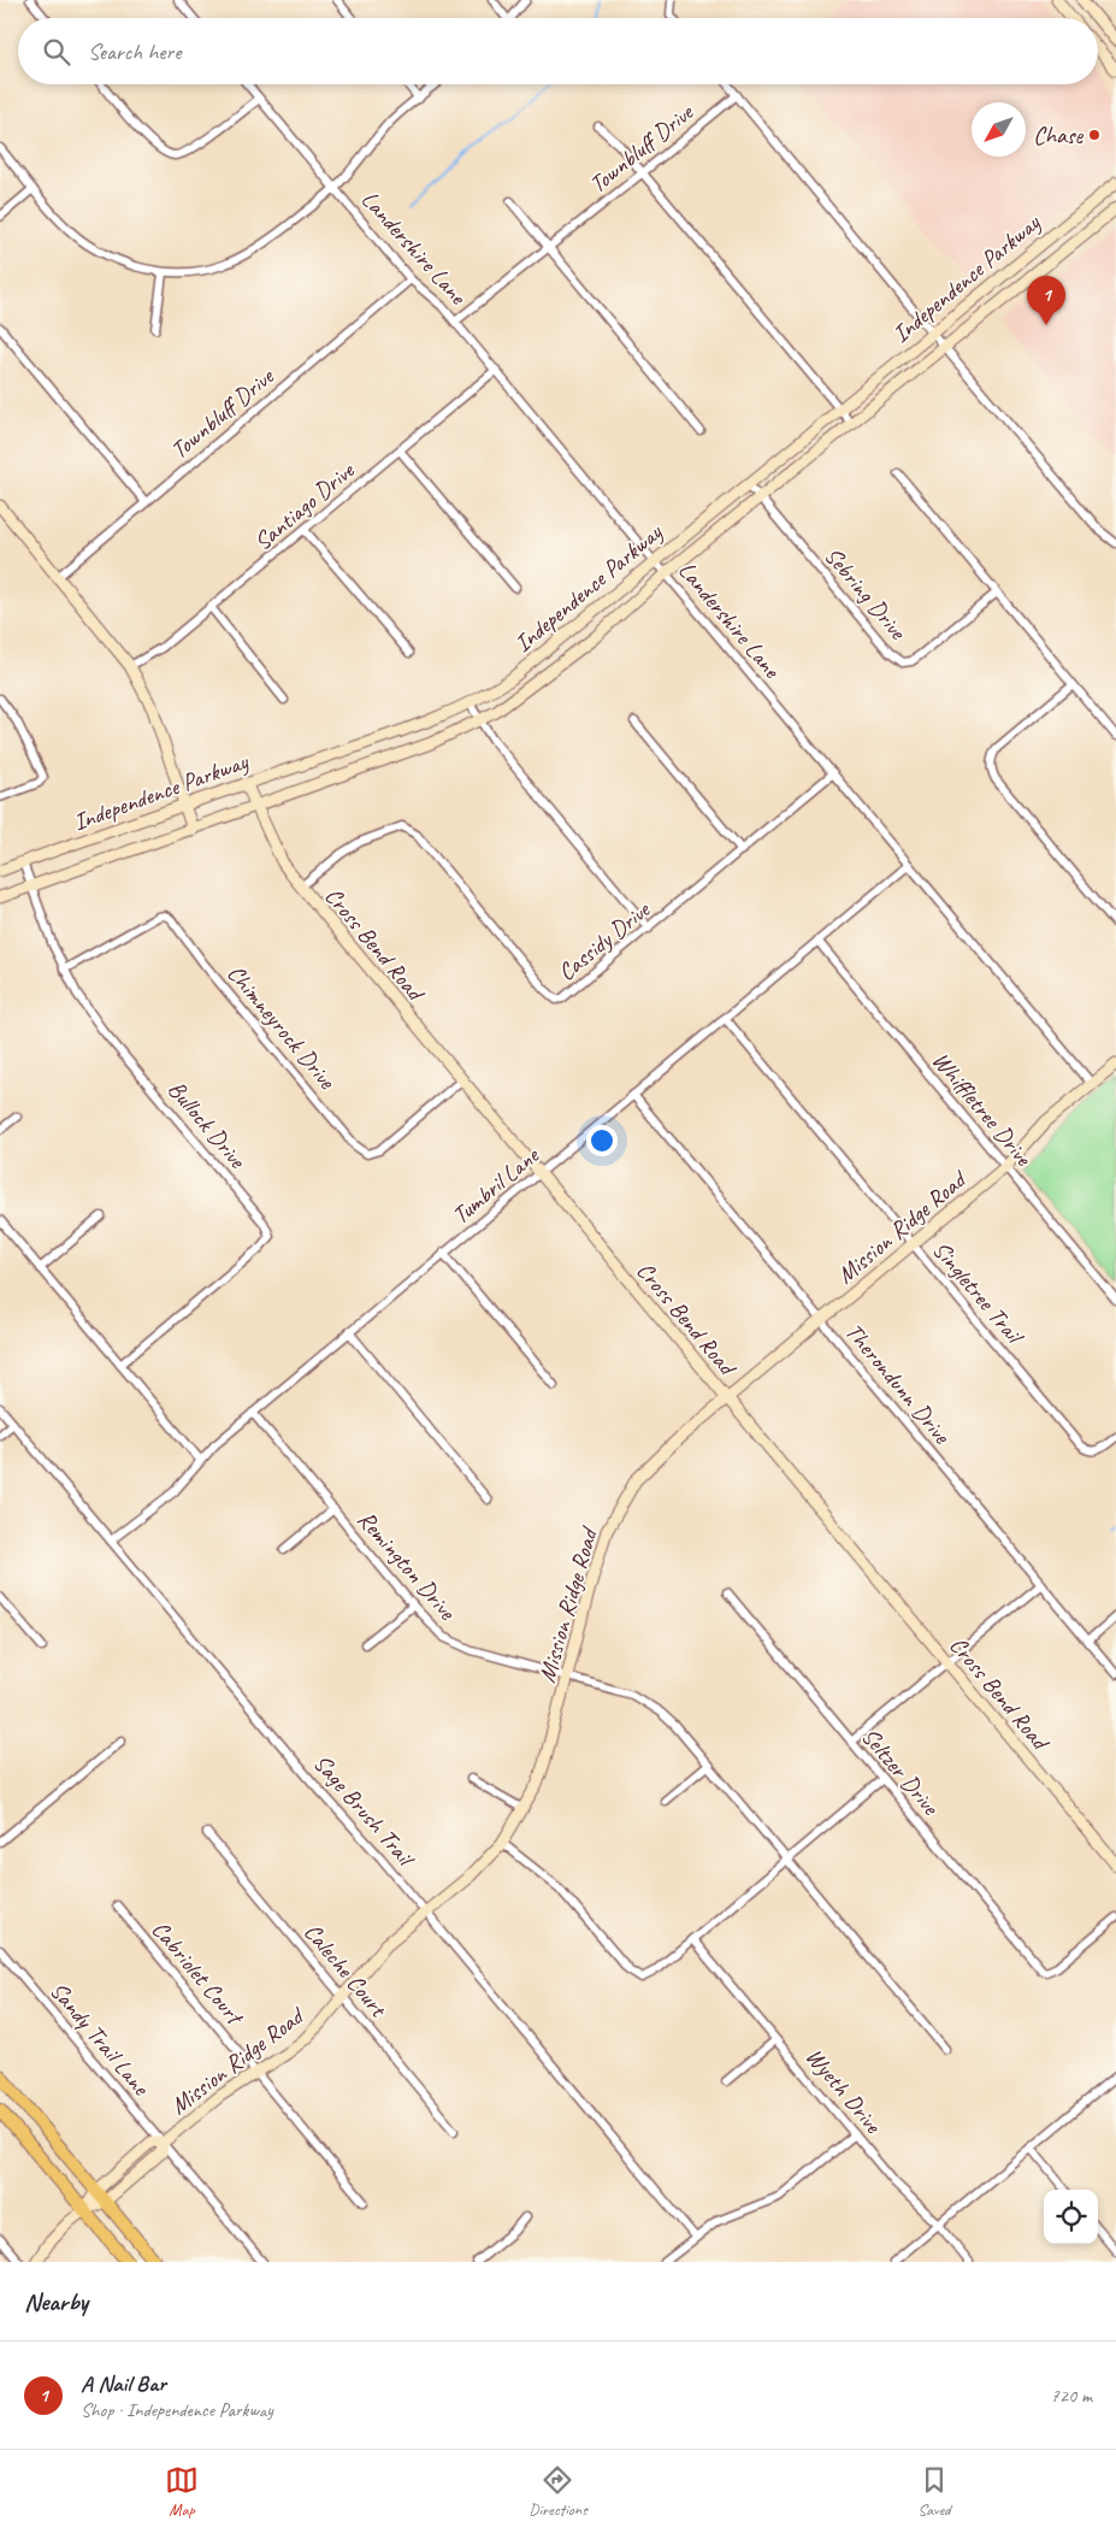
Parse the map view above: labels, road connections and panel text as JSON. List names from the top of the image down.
{
  "streets": {
    "street": [
      "Townbluff Drive",
      "Landershire Lane",
      "Independence Parkway",
      "Santiago Drive",
      "Sebring Drive",
      "Cassidy Drive",
      "Cross Bend Road",
      "Chimneyrock Drive",
      "Whiffletree Drive",
      "Bullock Drive",
      "Tumbril Lane",
      "Mission Ridge Road",
      "Singletree Trail",
      "Therondunn Drive",
      "Remington Drive",
      "Seltzer Drive",
      "Sage Brush Trail",
      "Caleche Court",
      "Cabriolet Court",
      "Sandy Trail Lane",
      "Wyeth Drive"
    ]
  },
  "crossings": [
    ["Townbluff Drive", "Landershire Lane"],
    ["Landershire Lane", "Independence Parkway"],
    ["Landershire Lane", "Santiago Drive"],
    ["Landershire Lane", "Cassidy Drive"],
    ["Landershire Lane", "Tumbril Lane"],
    ["Landershire Lane", "Mission Ridge Road"],
    ["Independence Parkway", "Sebring Drive"],
    ["Independence Parkway", "Cross Bend Road"],
    ["Independence Parkway", "Bullock Drive"],
    ["Cassidy Drive", "Cross Bend Road"],
    ["Cross Bend Road", "Chimneyrock Drive"],
    ["Cross Bend Road", "Tumbril Lane"],
    ["Cross Bend Road", "Mission Ridge Road"],
    ["Chimneyrock Drive", "Bullock Drive"],
    ["Whiffletree Drive", "Tumbril Lane"],
    ["Whiffletree Drive", "Mission Ridge Road"],
    ["Tumbril Lane", "Singletree Trail"],
    ["Tumbril Lane", "Therondunn Drive"],
    ["Tumbril Lane", "Remington Drive"],
    ["Tumbril Lane", "Sage Brush Trail"],
    ["Mission Ridge Road", "Singletree Trail"],
    ["Mission Ridge Road", "Therondunn Drive"],
    ["Mission Ridge Road", "Remington Drive"],
    ["Mission Ridge Road", "Sage Brush Trail"],
    ["Mission Ridge Road", "Caleche Court"],
    ["Mission Ridge Road", "Cabriolet Court"],
    ["Mission Ridge Road", "Sandy Trail Lane"]
  ],
  "places": ["Chase"],
  "north": "bottom left",
  "page": {
    "search": "Search here",
    "pins": "1",
    "heading": "Nearby",
    "list": [
      {
        "mark": "1",
        "name": "A Nail Bar",
        "note": "Shop · Independence Parkway",
        "value": "720 m"
      }
    ],
    "nav": ["Map", "Directions", "Saved"]
  }
}
